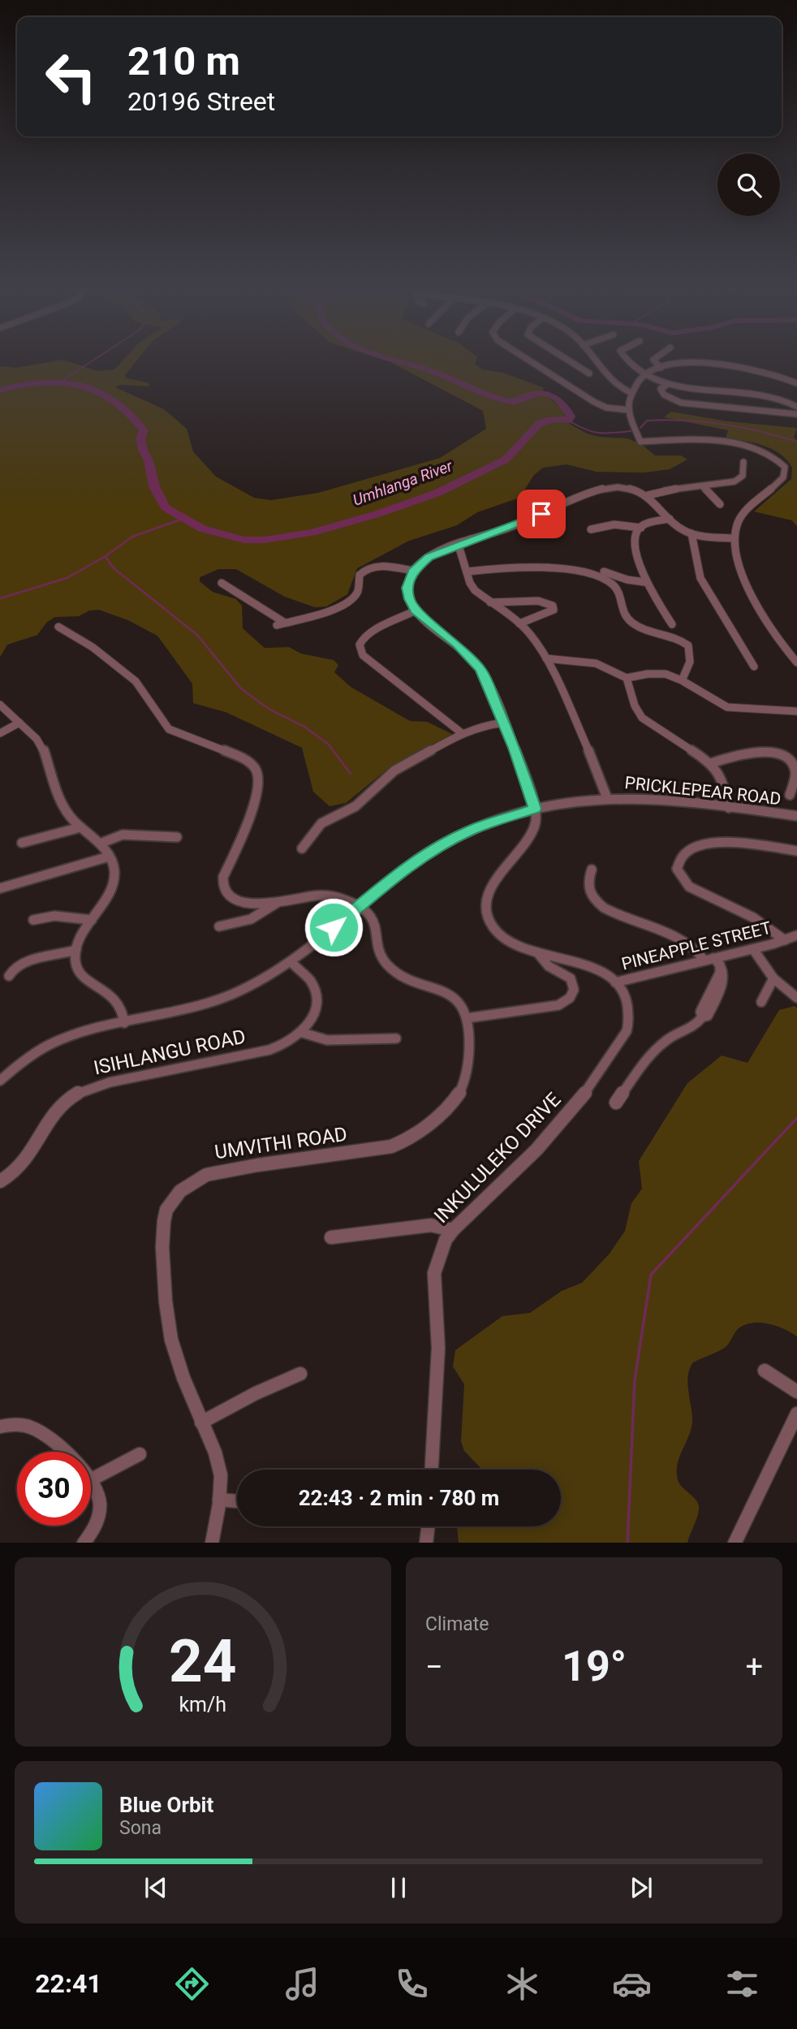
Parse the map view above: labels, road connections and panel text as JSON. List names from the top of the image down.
{
  "streets": {
    "street": [
      "PRICKLEPEAR ROAD",
      "PINEAPPLE STREET",
      "ISIHLANGU ROAD",
      "UMVITHI ROAD",
      "INKULULEKO DRIVE"
    ]
  },
  "crossings": [
    ["PRICKLEPEAR ROAD", "INKULULEKO DRIVE"],
    ["PINEAPPLE STREET", "INKULULEKO DRIVE"]
  ],
  "water": ["Umhlanga River"],
  "page": {
    "turn": ["210 m", "20196 Street"],
    "limit": "30",
    "trip": "22:43 · 2 min · 780 m",
    "tile": "Climate",
    "heat": ["−", "19°", "+"],
    "song": ["Blue Orbit", "Sona"],
    "tabs": "22:41",
    "gauge": ["24", "km/h"]
  }
}
